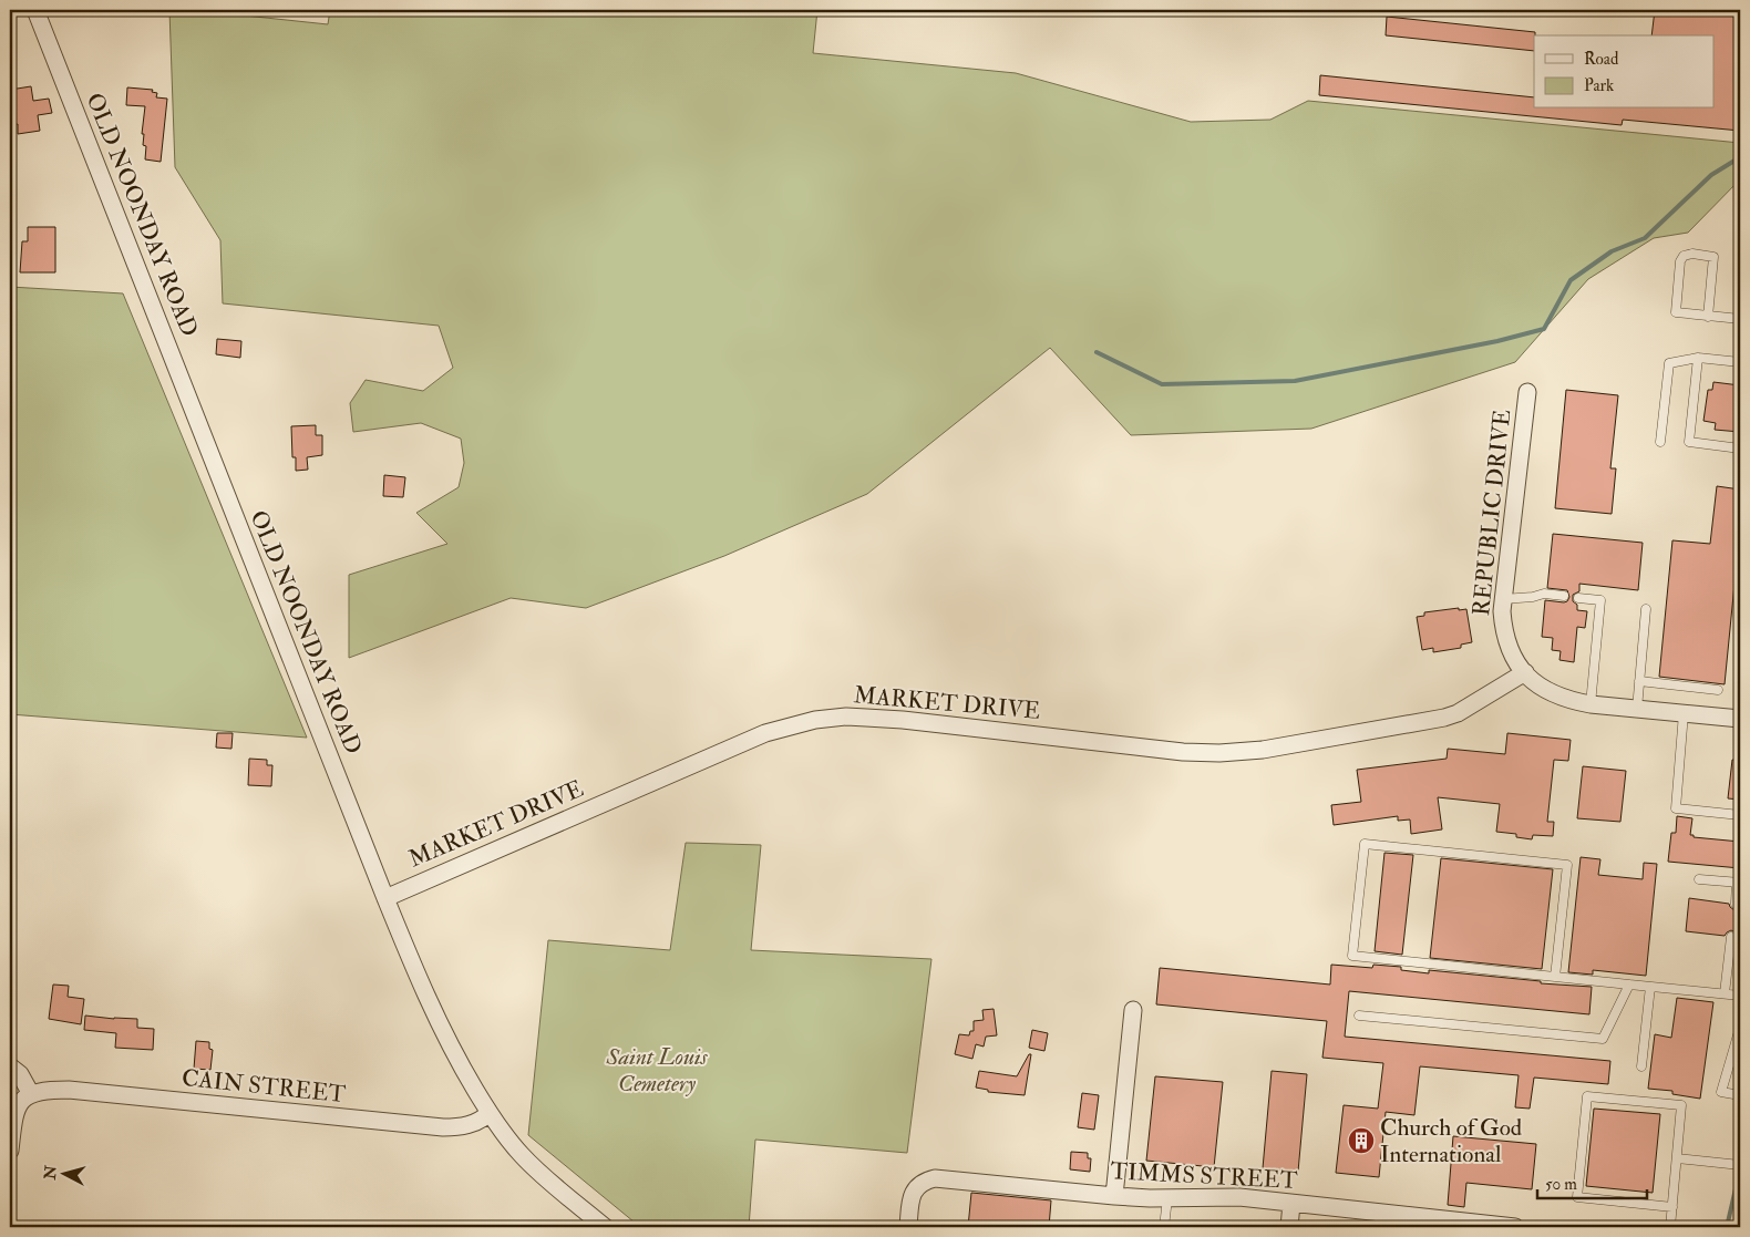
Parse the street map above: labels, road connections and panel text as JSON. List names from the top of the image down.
{
  "streets": {
    "street": [
      "OLD NOONDAY ROAD",
      "REPUBLIC DRIVE",
      "MARKET DRIVE",
      "CAIN STREET",
      "TIMMS STREET"
    ]
  },
  "crossings": [
    ["OLD NOONDAY ROAD", "MARKET DRIVE"],
    ["OLD NOONDAY ROAD", "CAIN STREET"],
    ["REPUBLIC DRIVE", "MARKET DRIVE"]
  ],
  "parks": ["Saint Louis Cemetery"],
  "places": {
    "building": ["Church of God International"]
  },
  "legend": ["Road", "Park"],
  "scale_bar": "50 m",
  "north": "left"
}
